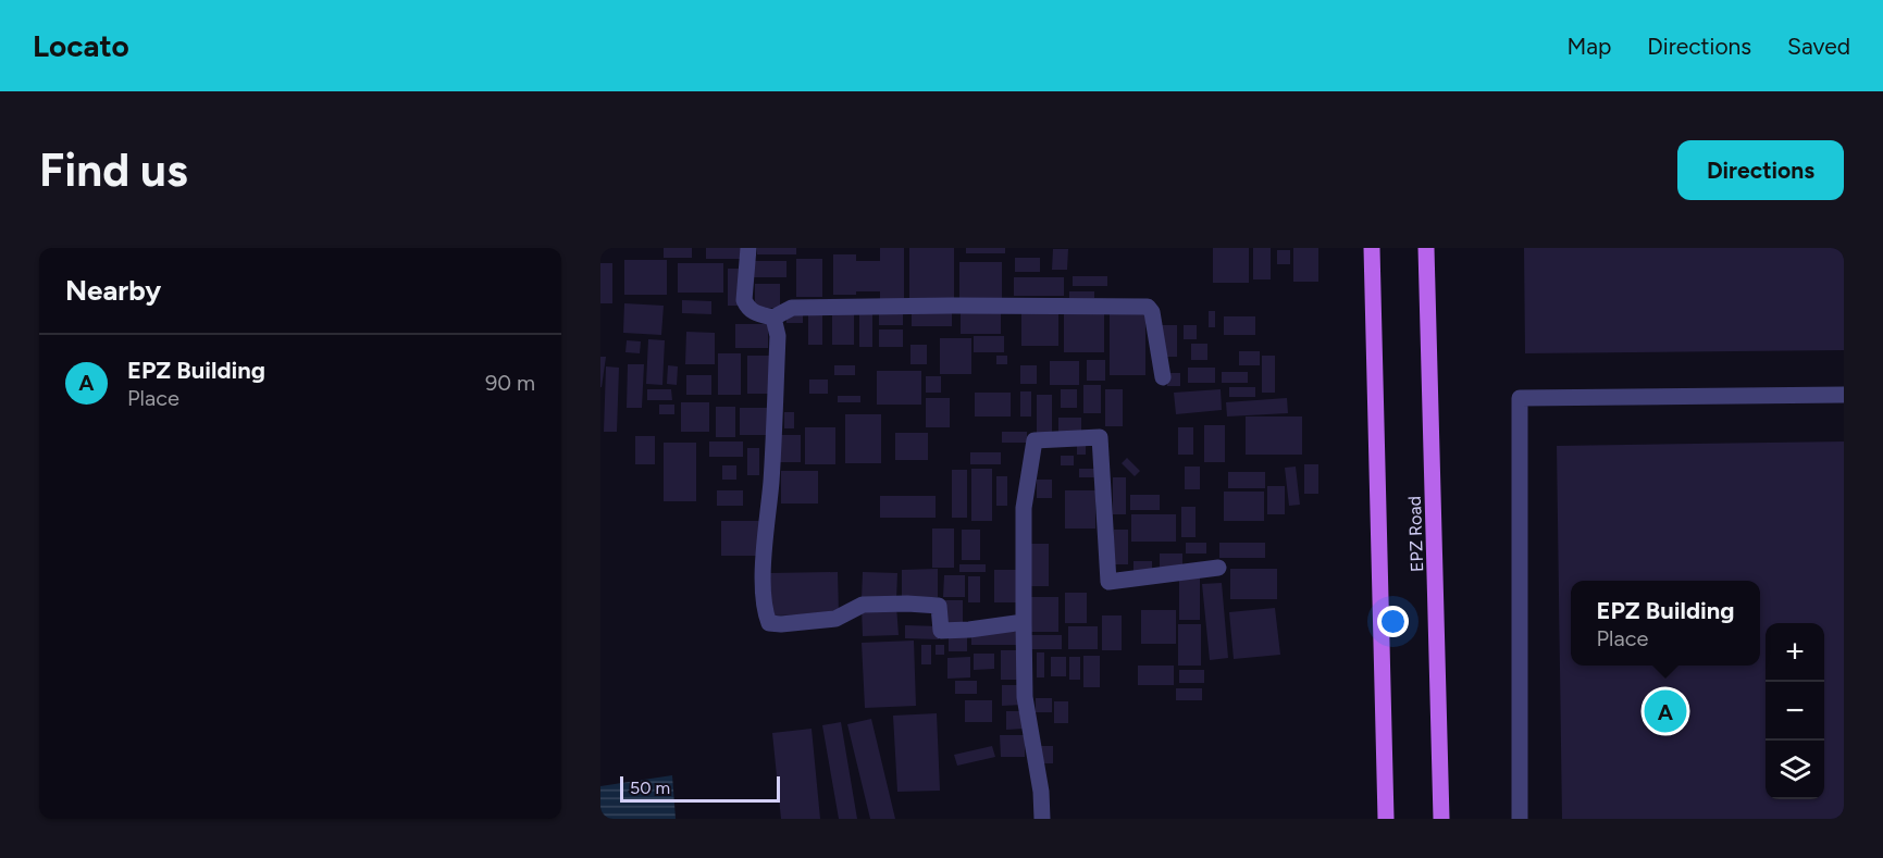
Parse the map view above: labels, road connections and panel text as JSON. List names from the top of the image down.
{
  "streets": {
    "main road": ["EPZ Road"]
  },
  "scale_bar": "50 m",
  "page": {
    "header": "Locato",
    "nav": ["Map", "Directions", "Saved"],
    "buttons": "Directions",
    "title": "Find us",
    "heading": "Nearby",
    "list": [
      {
        "mark": "A",
        "name": "EPZ Building",
        "note": "Place",
        "value": "90 m"
      }
    ],
    "popup": ["EPZ Building", "Place"],
    "map_buttons": ["+", "−"],
    "pins": "A",
    "scale": "50 m"
  }
}
